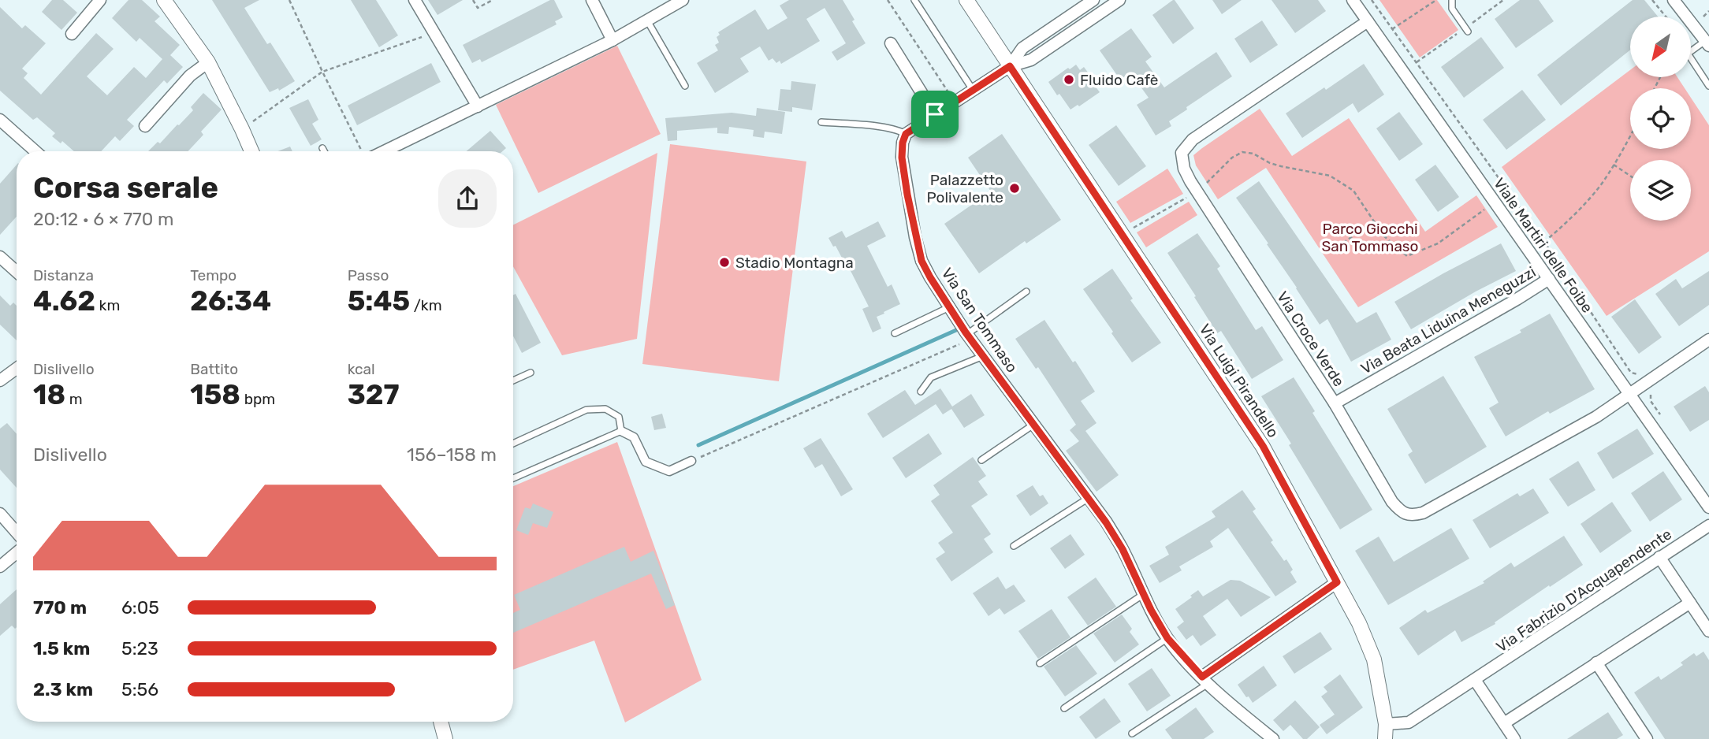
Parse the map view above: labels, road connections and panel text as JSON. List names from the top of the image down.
{
  "streets": {
    "street": [
      "Viale Martiri delle Foibe",
      "Via San Tommaso",
      "Via Beata Liduina Meneguzzi",
      "Via Croce Verde",
      "Via Luigi Pirandello",
      "Via Fabrizio D'Acquapendente"
    ]
  },
  "crossings": [
    ["Viale Martiri delle Foibe", "Via Beata Liduina Meneguzzi"],
    ["Viale Martiri delle Foibe", "Via Croce Verde"],
    ["Via Beata Liduina Meneguzzi", "Via Croce Verde"],
    ["Via Luigi Pirandello", "Via Fabrizio D'Acquapendente"]
  ],
  "parks": ["Parco Giocchi San Tommaso"],
  "places": ["Fluido Cafè", "Palazzetto Polivalente", "Stadio Montagna"],
  "north": "bottom left",
  "page": {
    "heading": ["Corsa serale", "20:12 · 6 × 770 m"],
    "stats": [
      ["Distanza", "4.62 km"],
      ["Tempo", "26:34"],
      ["Passo", "5:45 /km"],
      ["Dislivello", "18 m"],
      ["Battito", "158 bpm"],
      ["kcal", "327"]
    ],
    "chart": ["Dislivello", "156–158 m"],
    "list": [
      {
        "name": "770 m",
        "note": "6:05"
      },
      {
        "name": "1.5 km",
        "note": "5:23"
      },
      {
        "name": "2.3 km",
        "note": "5:56"
      }
    ]
  }
}
